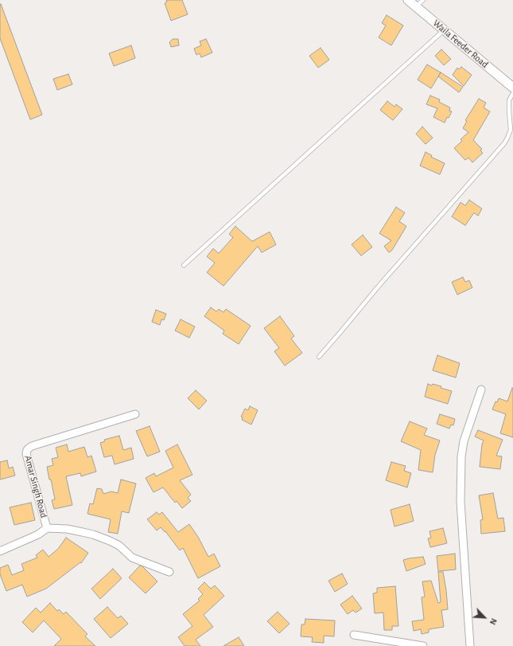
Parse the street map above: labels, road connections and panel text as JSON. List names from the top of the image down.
{
  "streets": {
    "street": ["Waila Feeder Road", "Amar Singh Road"]
  },
  "north": "bottom right"
}
